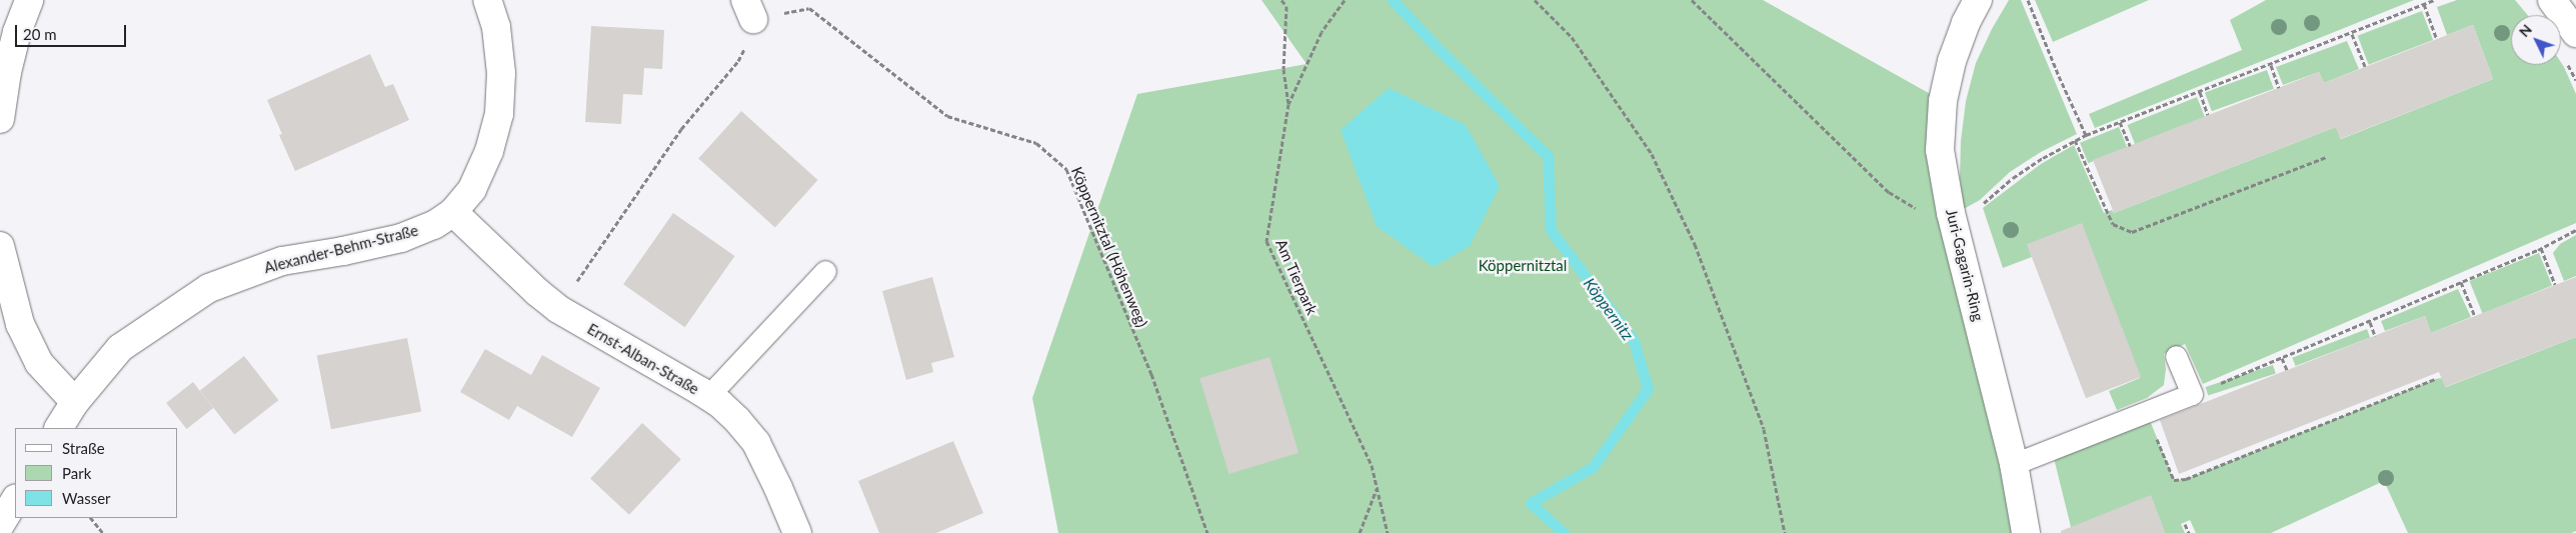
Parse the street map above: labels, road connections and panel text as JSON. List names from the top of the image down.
{
  "streets": {
    "street": ["Alexander-Behm-Straße", "Juri-Gagarin-Ring", "Ernst-Alban-Straße"],
    "path": ["Köppernitztal (Höhenweg)", "Am Tierpark"]
  },
  "crossings": [
    ["Alexander-Behm-Straße", "Ernst-Alban-Straße"]
  ],
  "water": ["Köppernitz"],
  "parks": ["Köppernitztal"],
  "legend": ["Straße", "Park", "Wasser"],
  "scale_bar": "20 m",
  "north": "top left"
}
